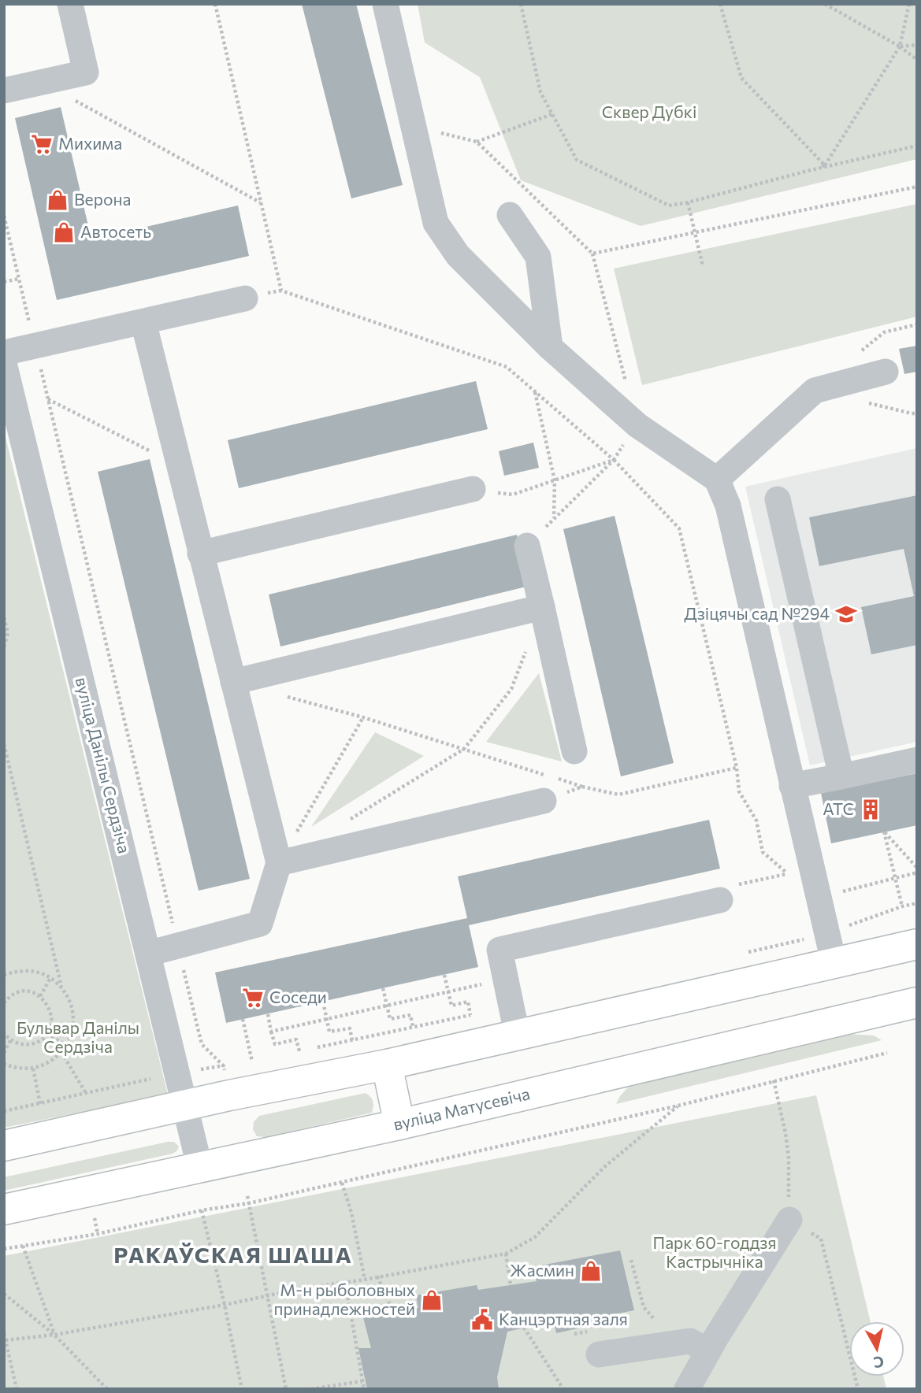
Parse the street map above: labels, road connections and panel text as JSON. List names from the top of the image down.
{
  "streets": {
    "main road": ["вуліца Матусевіча"],
    "street": ["вуліца Данілы Сердзіча"]
  },
  "crossings": [
    ["вуліца Данілы Сердзіча", "вуліца Матусевіча"]
  ],
  "districts": ["РАКАЎСКАЯ ШАША"],
  "parks": ["Сквер Дубкі", "Бульвар Данілы Сердзіча", "Парк 60-годдзя Кастрычніка"],
  "places": {
    "supermarket": ["Михима", "Соседи"],
    "shop": [
      "Верона",
      "Автосеть",
      "Жасмин",
      "М-н рыболовных принадлежностей"
    ],
    "school or university": ["Дзіцячы сад №294"],
    "building": ["АТС"],
    "public building": ["Канцэртная заля"]
  },
  "north": "bottom"
}
